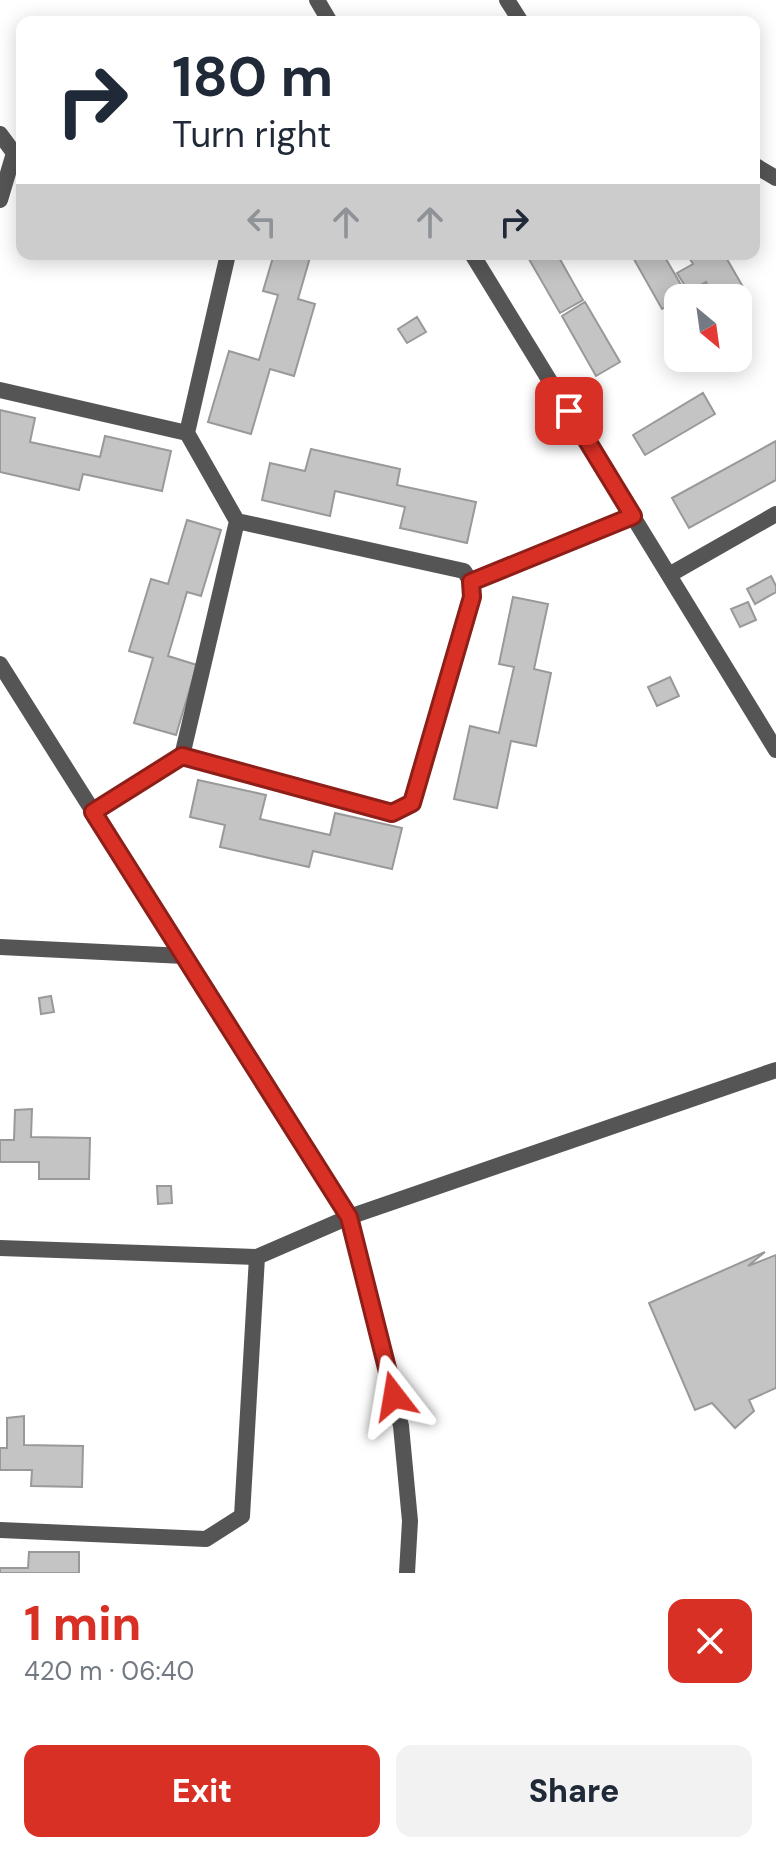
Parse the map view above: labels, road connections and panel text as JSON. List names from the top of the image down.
{
  "north": "bottom right",
  "page": {
    "turn": ["180 m", "Turn right"],
    "heading": ["1 min", "420 m · 06:40"],
    "buttons": ["Exit", "Share"]
  }
}
